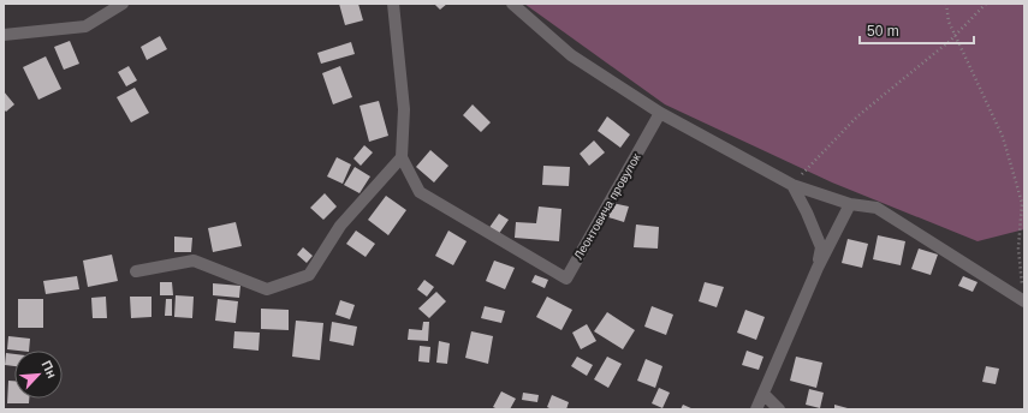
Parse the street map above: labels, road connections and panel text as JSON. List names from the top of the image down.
{
  "streets": {
    "street": ["Леонтовича провулок"]
  },
  "scale_bar": "50 m",
  "north": "top right"
}
